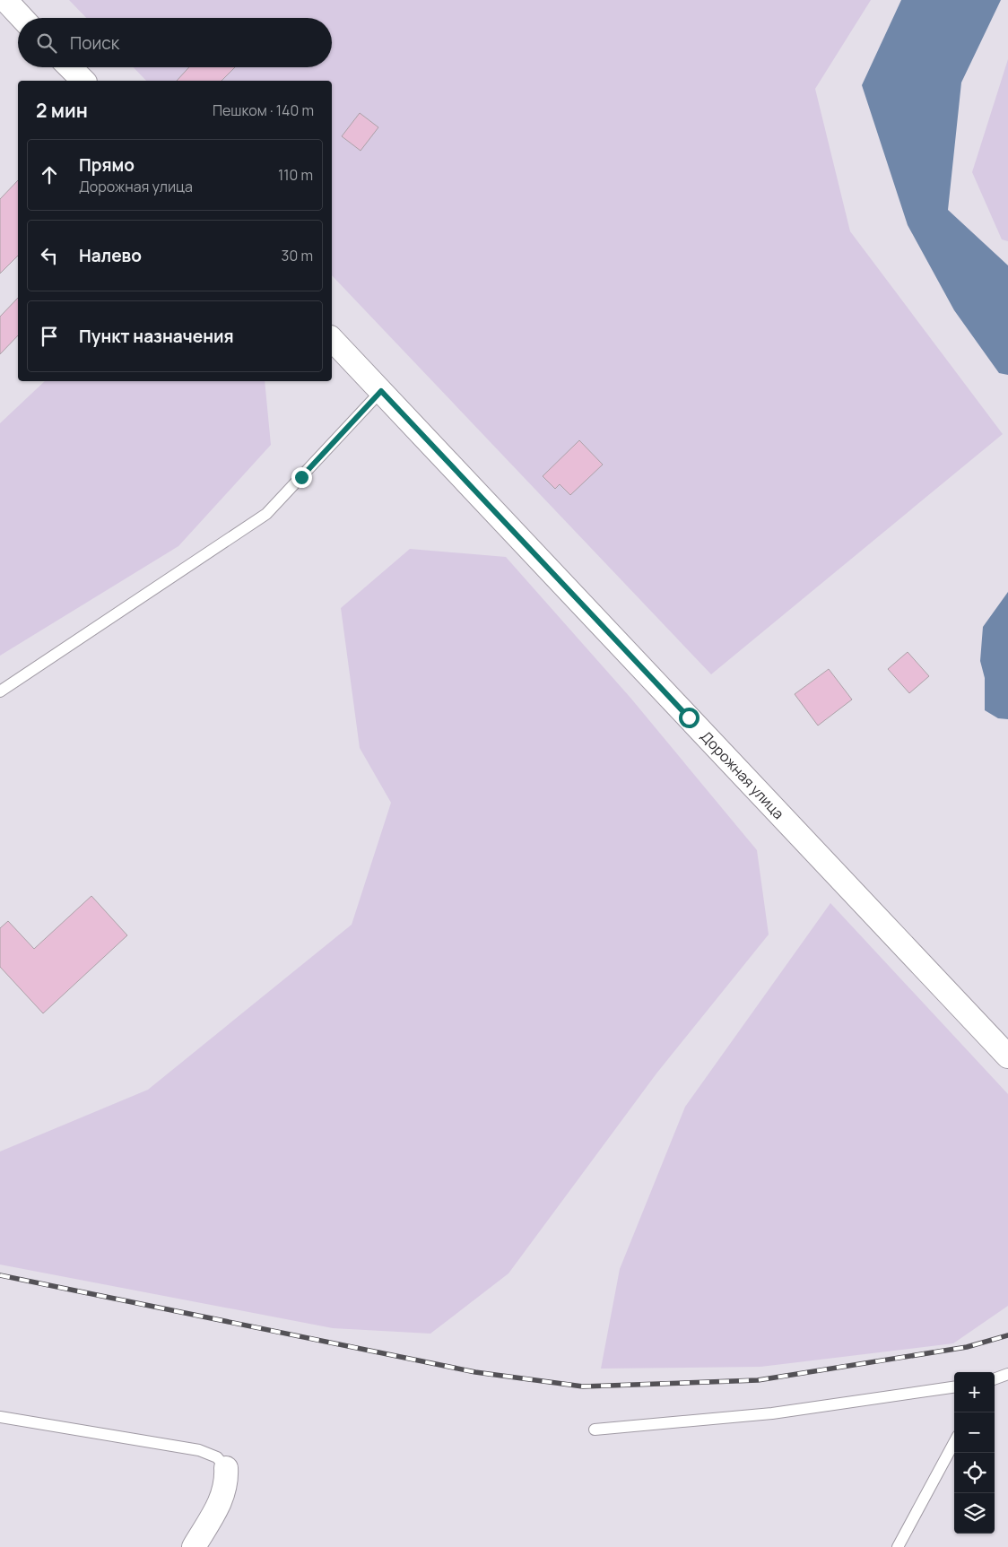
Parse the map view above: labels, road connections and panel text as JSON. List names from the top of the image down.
{
  "streets": {
    "street": ["Дорожная улица"]
  },
  "page": {
    "search": "Поиск",
    "heading": ["2 мин", "Пешком · 140 m"],
    "list": [
      ["Прямо", "Дорожная улица", "110 m"],
      ["Налево", "30 m"],
      "Пункт назначения"
    ],
    "map_buttons": ["+", "−"]
  }
}
